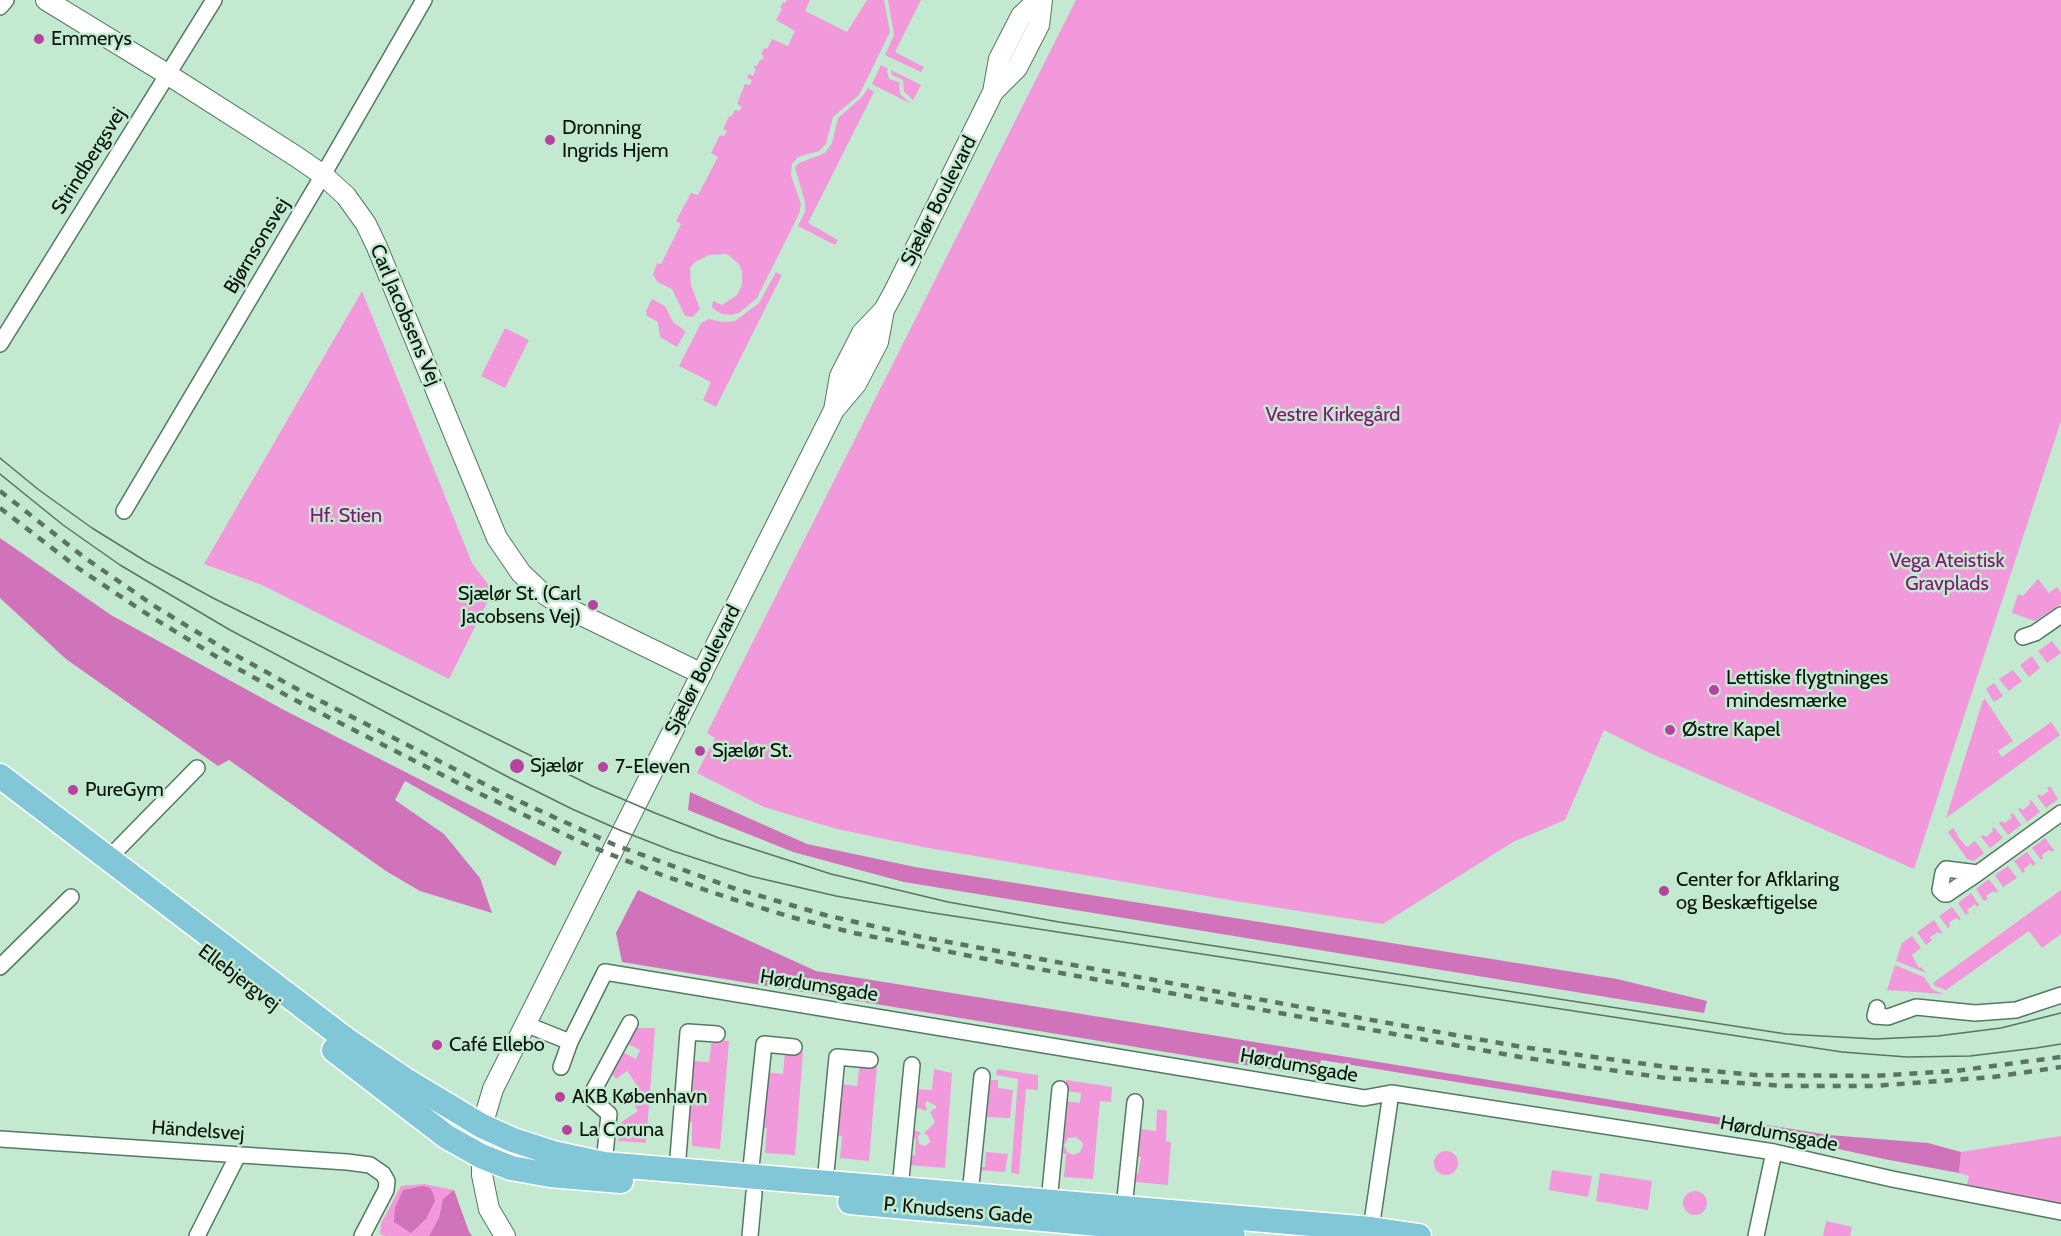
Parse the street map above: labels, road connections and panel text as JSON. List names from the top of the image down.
{
  "streets": {
    "main road": ["Ellebjergvej", "P. Knudsens Gade"],
    "street": [
      "Strindbergsvej",
      "Sjælør Boulevard",
      "Bjørnsonsvej",
      "Carl Jacobsens Vej",
      "Hørdumsgade",
      "Händelsvej"
    ]
  },
  "crossings": [
    ["Strindbergsvej", "Carl Jacobsens Vej"],
    ["Sjælør Boulevard", "Carl Jacobsens Vej"],
    ["Sjælør Boulevard", "Ellebjergvej"],
    ["Sjælør Boulevard", "P. Knudsens Gade"],
    ["Bjørnsonsvej", "Carl Jacobsens Vej"],
    ["Ellebjergvej", "P. Knudsens Gade"]
  ],
  "parks": ["Vestre Kirkegård", "Hf. Stien", "Vega Ateistisk Gravplads"],
  "places": [
    "Emmerys",
    "Dronning Ingrids Hjem",
    "Sjælør St. (Carl Jacobsens Vej)",
    "Lettiske flygtninges mindesmærke",
    "Østre Kapel",
    "Sjælør St.",
    "Sjælør",
    "7-Eleven",
    "PureGym",
    "Center for Afklaring og Beskæftigelse",
    "Café Ellebo",
    "AKB København",
    "La Coruna"
  ]
}
